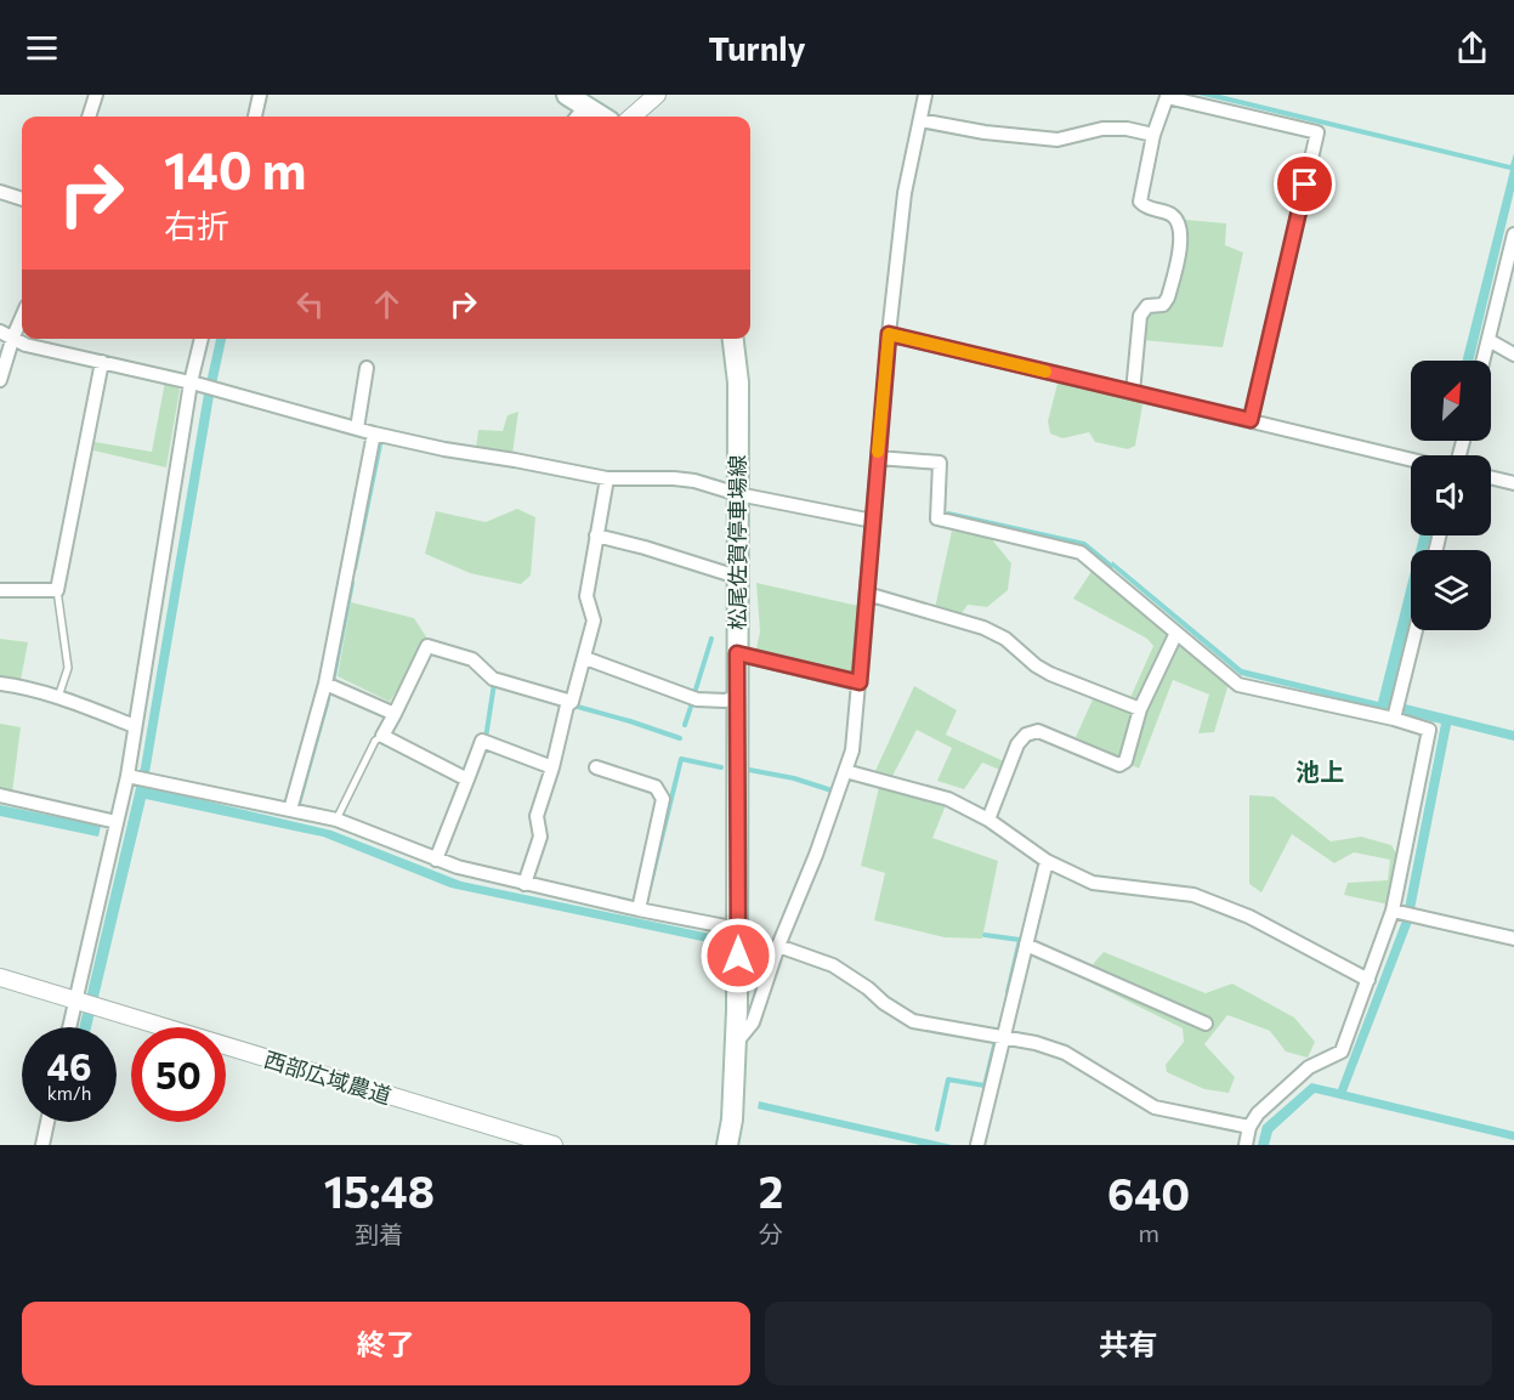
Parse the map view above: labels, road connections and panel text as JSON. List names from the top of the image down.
{
  "streets": {
    "main road": ["松尾佐賀停車場線"],
    "street": ["西部広域農道"]
  },
  "districts": ["池上"],
  "north": "top right",
  "page": {
    "header": "Turnly",
    "turn": ["140 m", "右折"],
    "speed": "46 km/h",
    "limit": "50",
    "eta": [
      "15:48",
      "到着",
      "2",
      "分",
      "640",
      "m"
    ],
    "buttons": ["終了", "共有"]
  }
}
